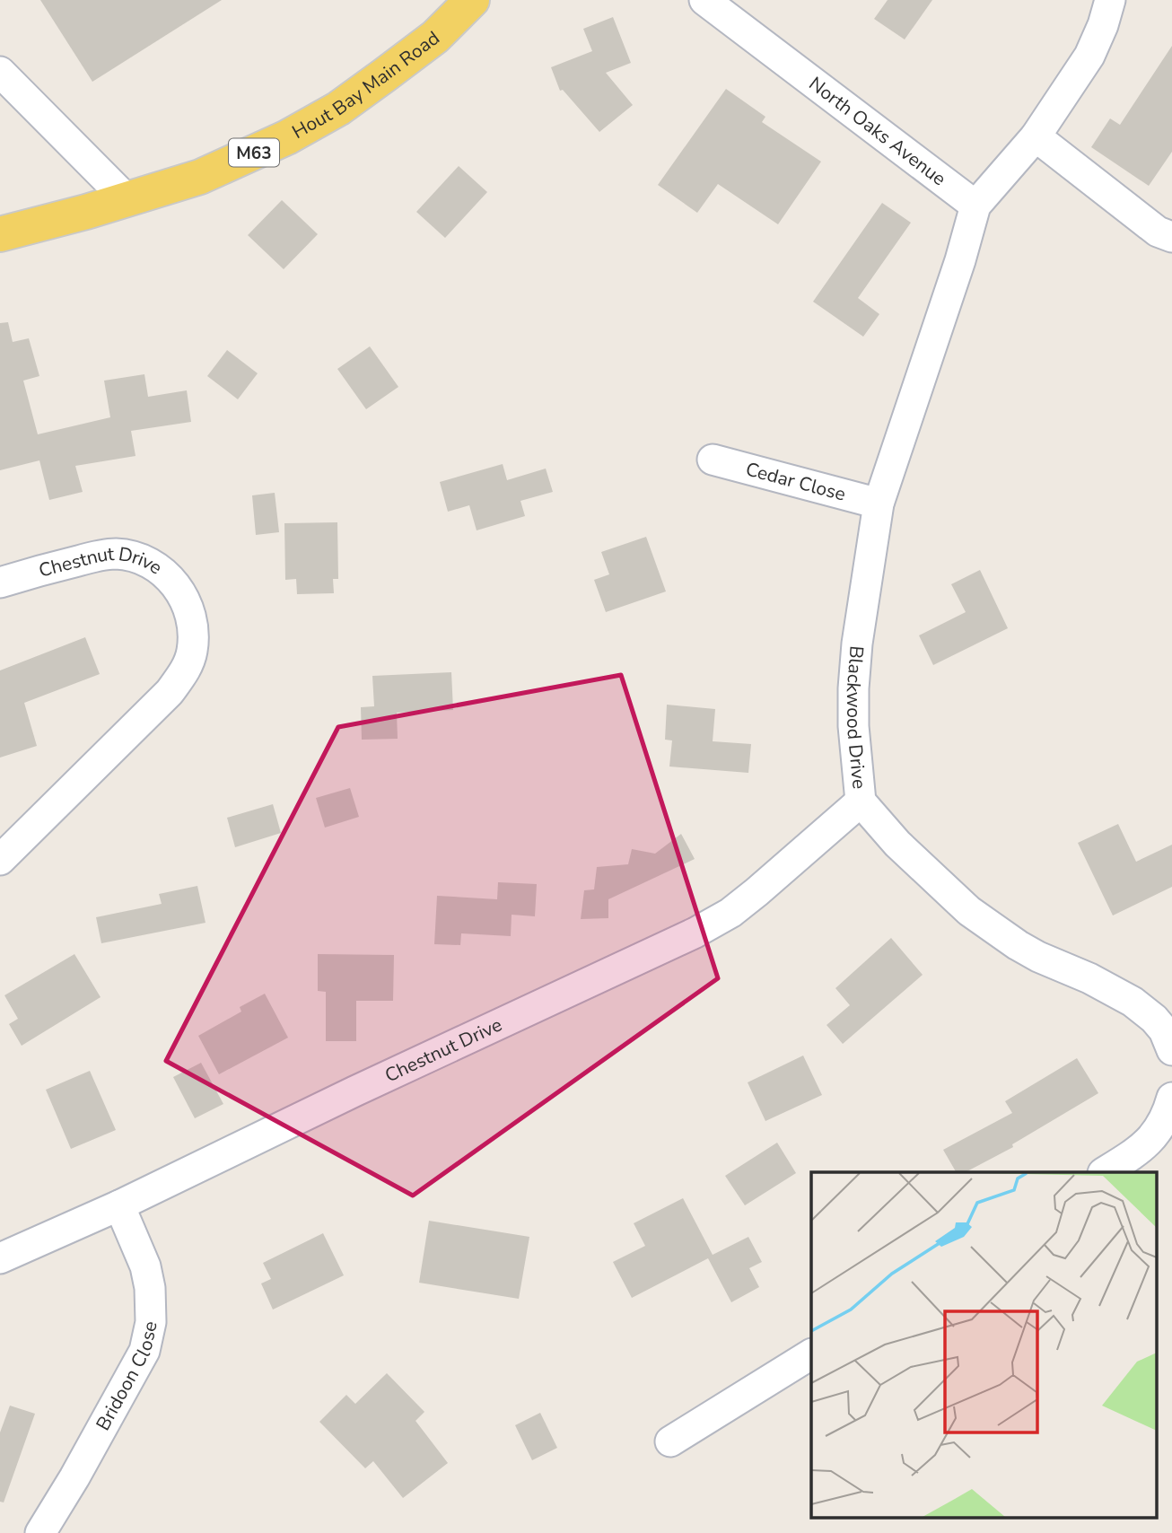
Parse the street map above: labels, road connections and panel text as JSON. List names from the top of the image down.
{
  "streets": {
    "main road": ["Hout Bay Main Road", "M63"],
    "street": [
      "North Oaks Avenue",
      "Cedar Close",
      "Chestnut Drive",
      "Blackwood Drive",
      "Bridoon Close"
    ]
  },
  "crossings": [
    ["North Oaks Avenue", "Blackwood Drive"],
    ["Cedar Close", "Blackwood Drive"],
    ["Chestnut Drive", "Blackwood Drive"],
    ["Chestnut Drive", "Bridoon Close"]
  ]
}
